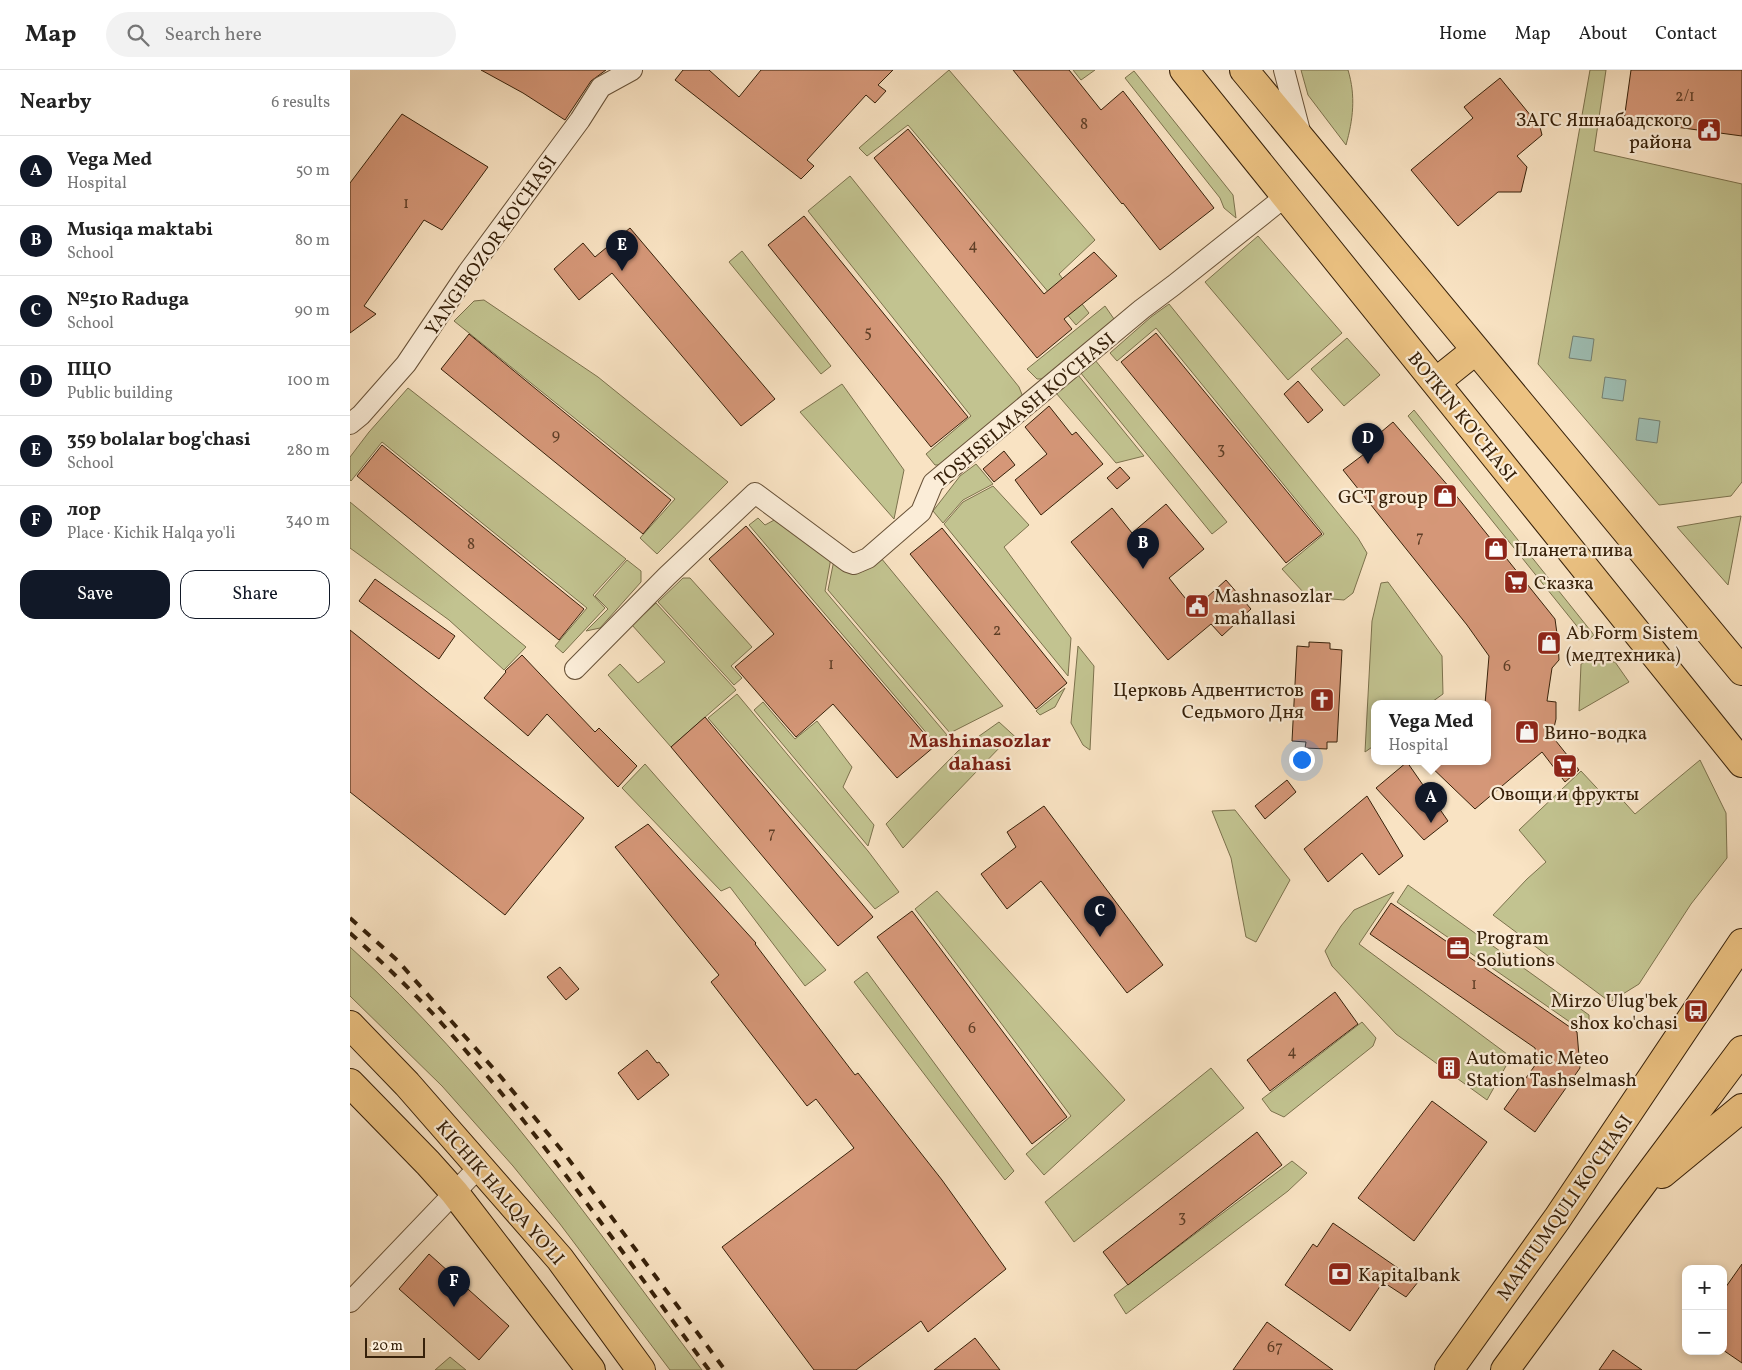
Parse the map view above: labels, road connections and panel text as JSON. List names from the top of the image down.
{
  "streets": {
    "main road": ["BOTKIN KO'CHASI", "KICHIK HALQA YO'LI", "MAHTUMQULI KO'CHASI"],
    "street": ["YANGIBOZOR KO'CHASI", "TOSHSELMASH KO'CHASI"]
  },
  "crossings": [
    ["TOSHSELMASH KO'CHASI", "BOTKIN KO'CHASI"]
  ],
  "districts": ["Mashinasozlar dahasi"],
  "places": {
    "public building": ["ЗАГС Яшнабадского района", "Mashnasozlar mahallasi"],
    "shop": [
      "GCT group",
      "Планета пива",
      "Ab Form Sistem (медтехника)",
      "Вино-водка"
    ],
    "supermarket": ["Сказка", "Овощи и фрукты"],
    "church": ["Церковь Адвентистов Седьмого Дня"],
    "office": ["Program Solutions"],
    "bus stop": ["Mirzo Ulug'bek shox ko'chasi"],
    "building": ["Automatic Meteo Station Tashselmash"],
    "bank": ["Kapitalbank"]
  },
  "house_numbers": [
    "2/1",
    "8",
    "1",
    "4",
    "5",
    "9",
    "3",
    "7",
    "8",
    "2",
    "1",
    "6",
    "7",
    "1",
    "6",
    "4",
    "3",
    "67"
  ],
  "scale_bar": "20 m",
  "page": {
    "header": "Map",
    "search": "Search here",
    "nav": [
      "Home",
      "Map",
      "About",
      "Contact"
    ],
    "heading": ["Nearby", "6 results"],
    "list": [
      {
        "mark": "A",
        "name": "Vega Med",
        "note": "Hospital",
        "value": "50 m"
      },
      {
        "mark": "B",
        "name": "Musiqa maktabi",
        "note": "School",
        "value": "80 m"
      },
      {
        "mark": "C",
        "name": "№510 Raduga",
        "note": "School",
        "value": "90 m"
      },
      {
        "mark": "D",
        "name": "ПЦО",
        "note": "Public building",
        "value": "100 m"
      },
      {
        "mark": "E",
        "name": "359 bolalar bog'chasi",
        "note": "School",
        "value": "280 m"
      },
      {
        "mark": "F",
        "name": "лор",
        "note": "Place · Kichik Halqa yo'li",
        "value": "340 m"
      }
    ],
    "pins": [
      "E",
      "D",
      "B",
      "A",
      "C",
      "F"
    ],
    "buttons": ["Save", "Share"],
    "popup": ["Vega Med", "Hospital"],
    "map_buttons": ["+", "−"],
    "scale": "20 m"
  }
}
